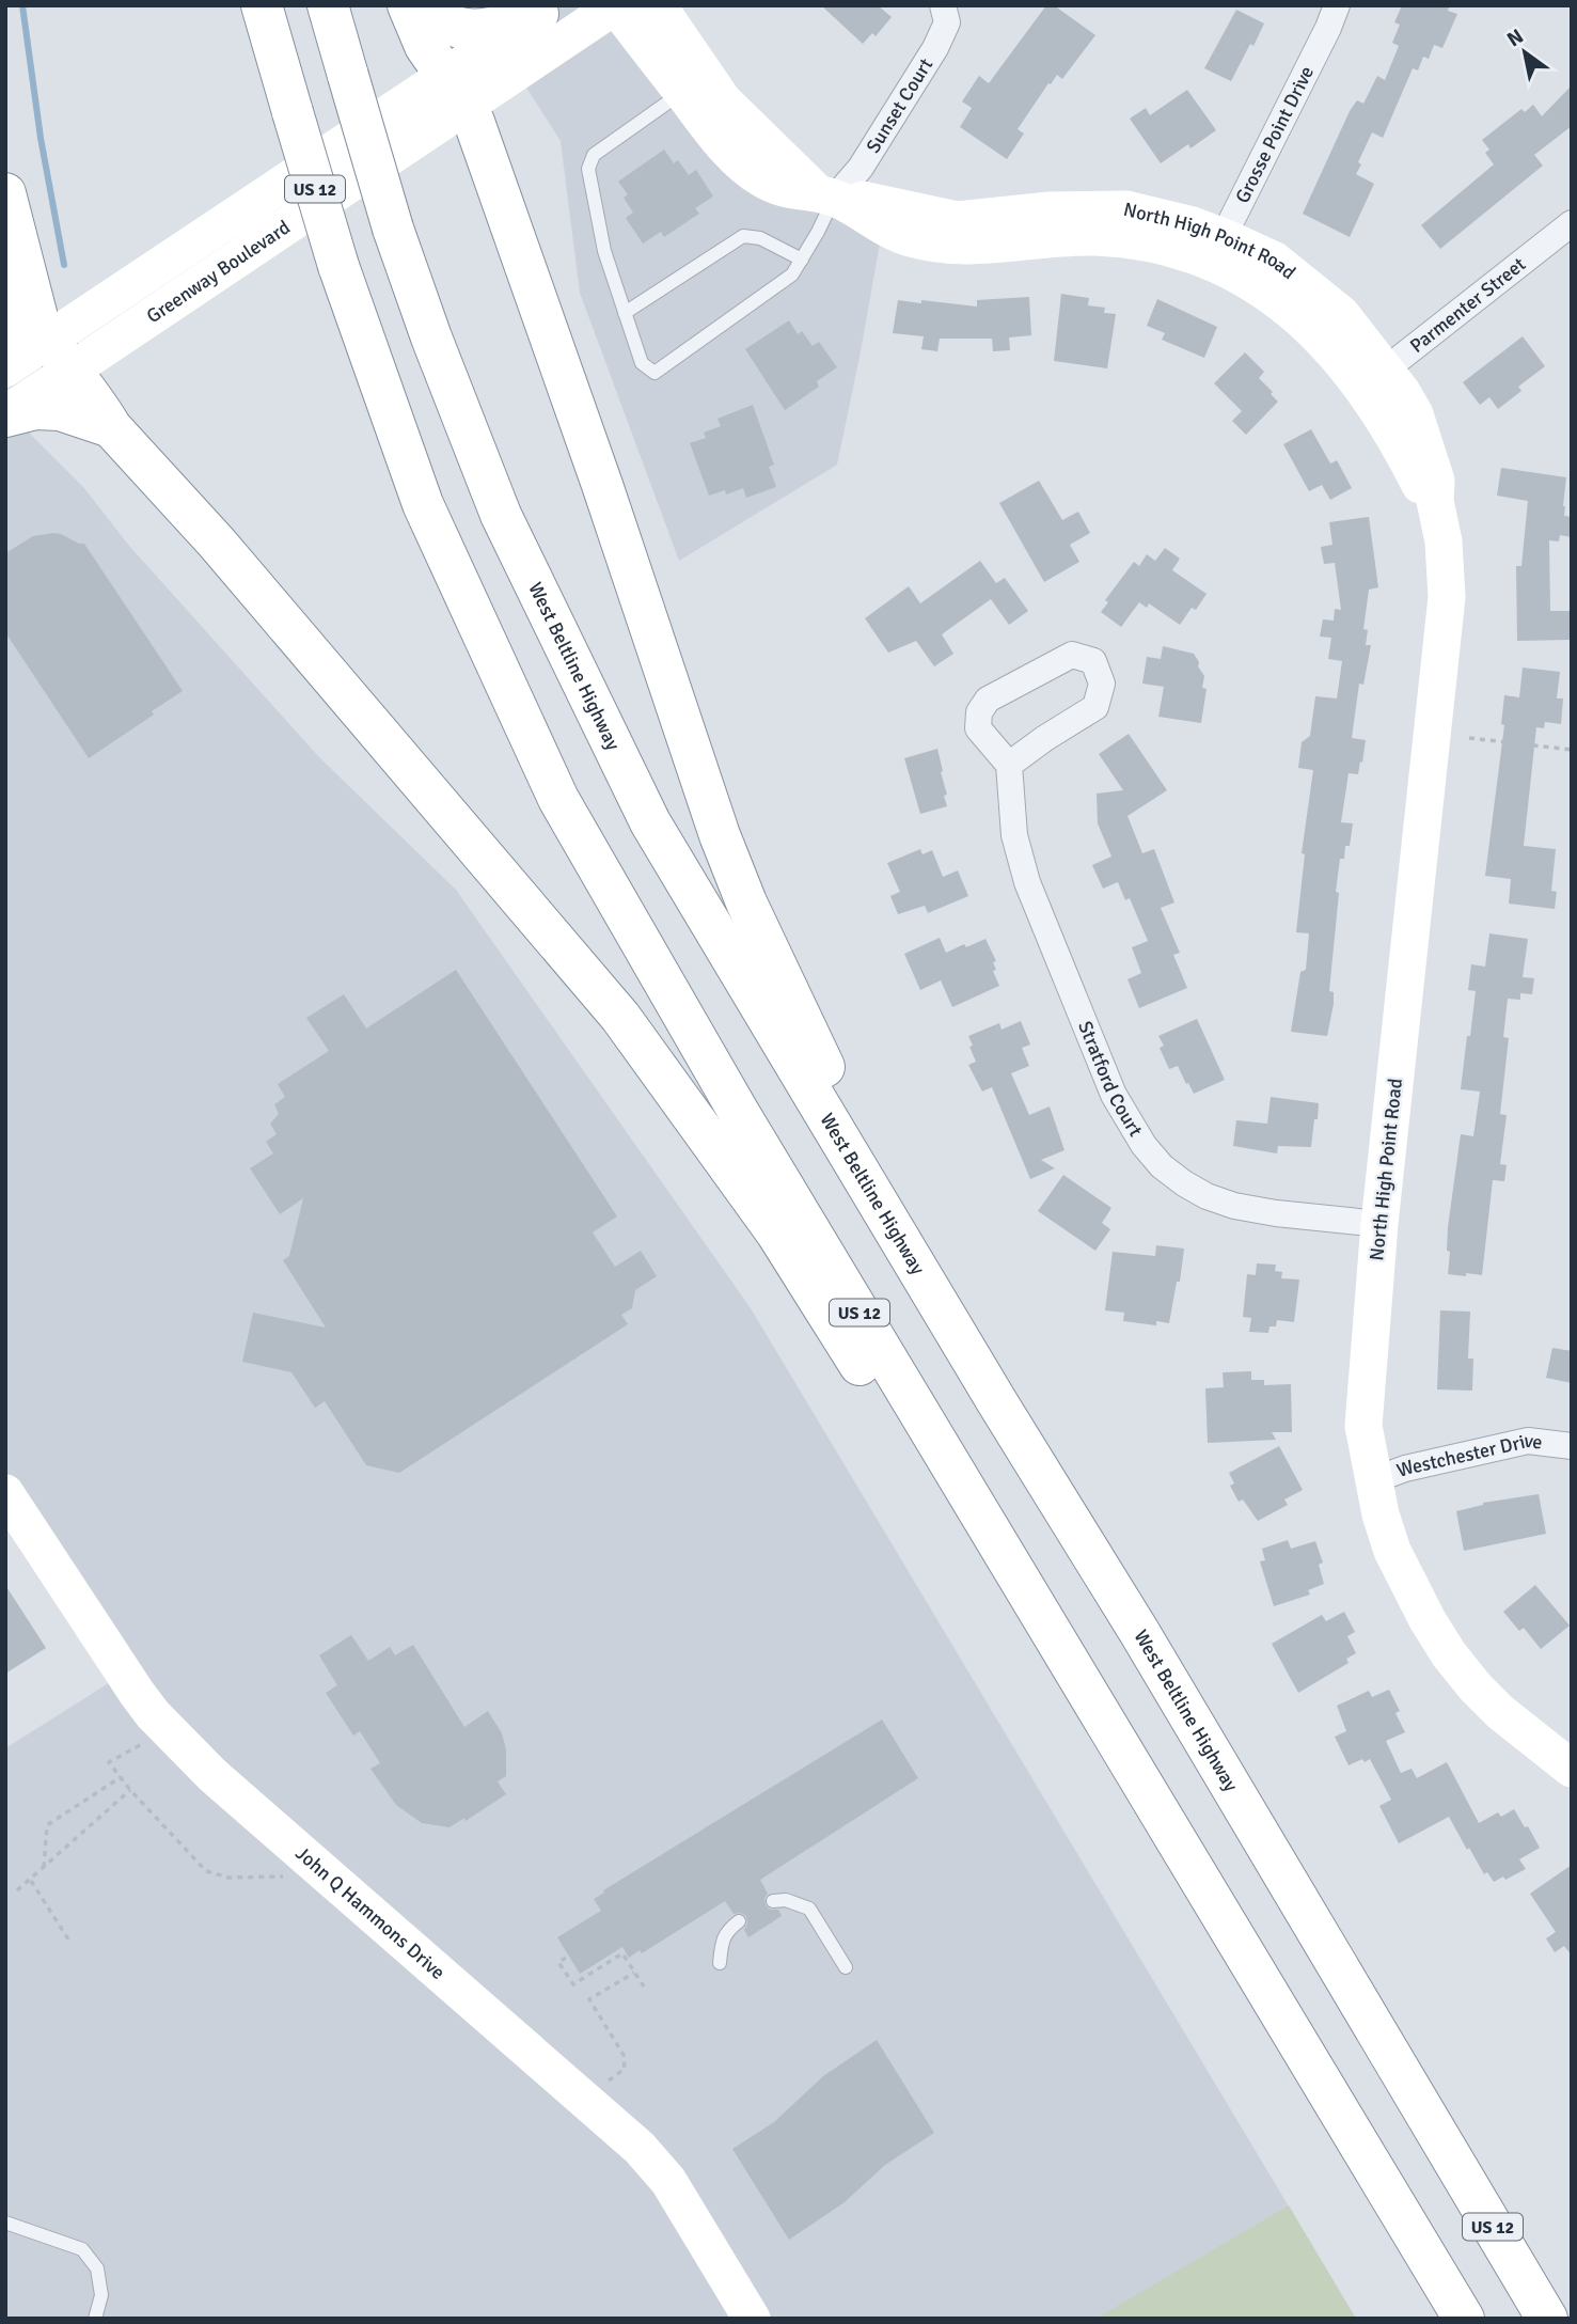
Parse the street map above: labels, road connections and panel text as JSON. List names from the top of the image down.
{
  "streets": {
    "highway": ["US 12", "West Beltline Highway"],
    "street": [
      "Sunset Court",
      "Grosse Point Drive",
      "North High Point Road",
      "Greenway Boulevard",
      "Parmenter Street",
      "Stratford Court",
      "Westchester Drive",
      "John Q Hammons Drive"
    ]
  },
  "crossings": [
    ["Sunset Court", "North High Point Road"],
    ["Grosse Point Drive", "North High Point Road"],
    ["North High Point Road", "Greenway Boulevard"],
    ["North High Point Road", "Parmenter Street"],
    ["North High Point Road", "Stratford Court"],
    ["North High Point Road", "Westchester Drive"]
  ],
  "north": "top left"
}
